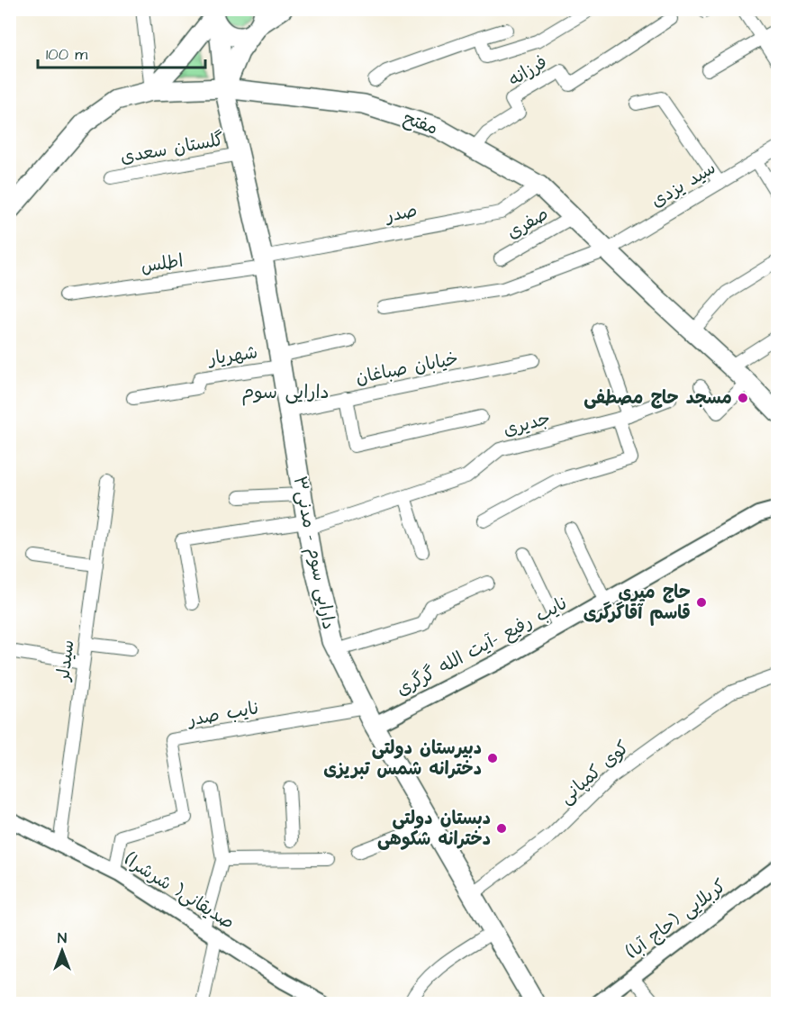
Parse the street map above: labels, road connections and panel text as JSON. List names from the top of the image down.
{
  "streets": {
    "main road": ["مفتح", "دارایی سوم - مدنی۳"],
    "street": [
      "فرزانه",
      "گلستان سعدی",
      "سید یزدی",
      "صدر",
      "صفری",
      "اطلس",
      "شهریار",
      "خیابان صباغان",
      "جدیری",
      "نایب رفیع -آیت الله گرگری",
      "سیدلر",
      "نایب صدر",
      "کوی کمپانی",
      "(شرشرا )صدیقانی",
      "کربلایی (حاج آبا)"
    ]
  },
  "crossings": [
    ["فرزانه", "مفتح"],
    ["مفتح", "سید یزدی"],
    ["مفتح", "صدر"],
    ["مفتح", "صفری"],
    ["مفتح", "دارایی سوم - مدنی۳"],
    ["گلستان سعدی", "دارایی سوم - مدنی۳"],
    ["صدر", "اطلس"],
    ["صدر", "دارایی سوم - مدنی۳"],
    ["اطلس", "دارایی سوم - مدنی۳"],
    ["شهریار", "دارایی سوم - مدنی۳"],
    ["خیابان صباغان", "دارایی سوم - مدنی۳"],
    ["جدیری", "دارایی سوم - مدنی۳"],
    ["دارایی سوم - مدنی۳", "نایب رفیع -آیت الله گرگری"],
    ["دارایی سوم - مدنی۳", "نایب صدر"],
    ["دارایی سوم - مدنی۳", "کوی کمپانی"],
    ["نایب رفیع -آیت الله گرگری", "نایب صدر"],
    ["سیدلر", "(شرشرا )صدیقانی"],
    ["نایب صدر", "(شرشرا )صدیقانی"]
  ],
  "districts": ["دارایی سوم"],
  "places": [
    "مسجد حاج مصطفی",
    "حاج میری قاسم آقاگرگری",
    "دبیرستان دولتی دخترانه شمس تبریزی",
    "دبستان دولتی دخترانه شکوهی"
  ],
  "scale_bar": "100 m",
  "north": "top"
}
